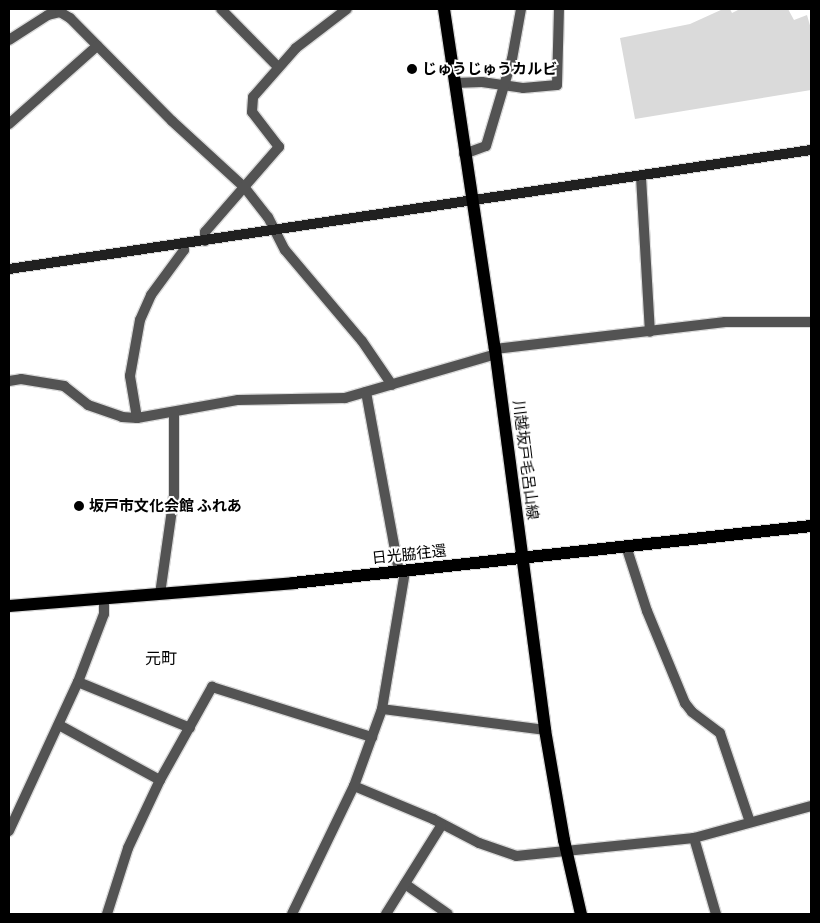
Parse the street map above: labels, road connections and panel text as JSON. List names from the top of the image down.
{
  "streets": {
    "main road": ["川越坂戸毛呂山線", "日光脇往還"]
  },
  "crossings": [
    ["川越坂戸毛呂山線", "日光脇往還"]
  ],
  "districts": ["元町"],
  "places": ["じゅうじゅうカルビ", "坂戸市文化会館 ふれあ"]
}
